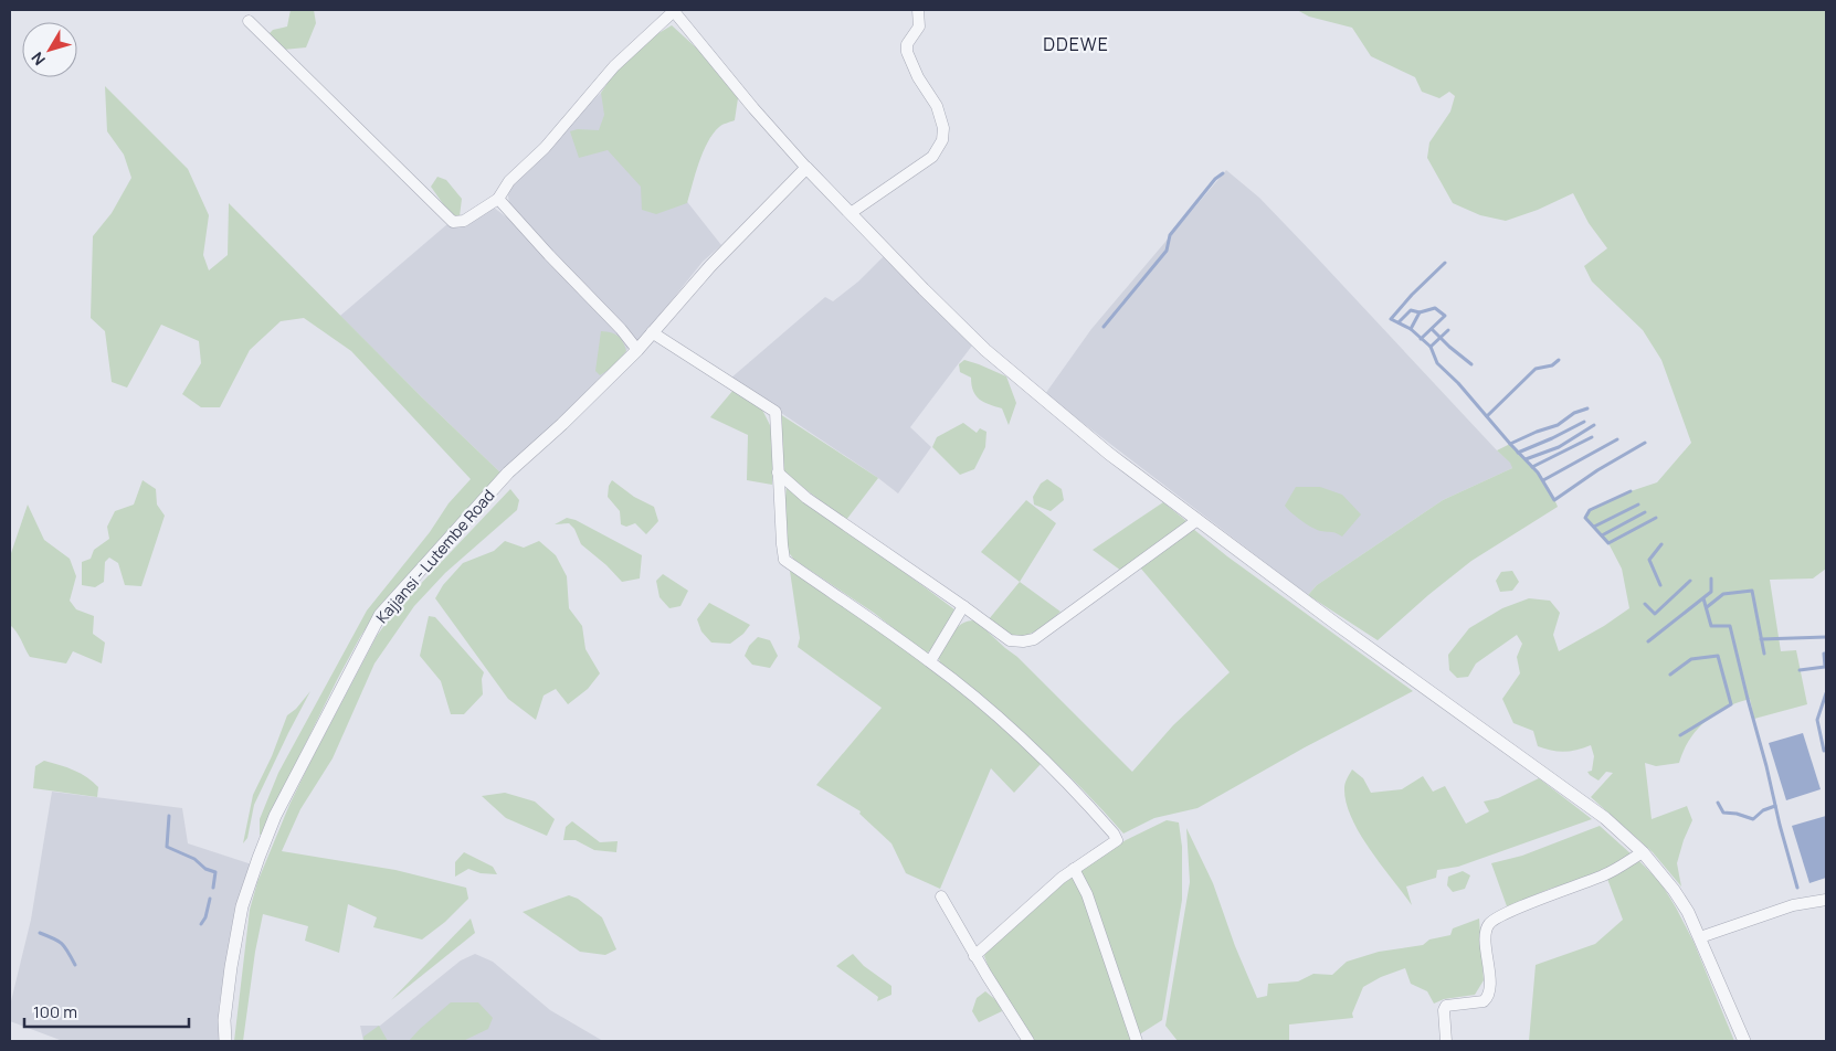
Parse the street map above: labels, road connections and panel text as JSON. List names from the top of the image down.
{
  "streets": {
    "street": ["Kajjansi - Lutembe Road"]
  },
  "districts": ["DDEWE"],
  "scale_bar": "100 m",
  "north": "bottom left"
}
